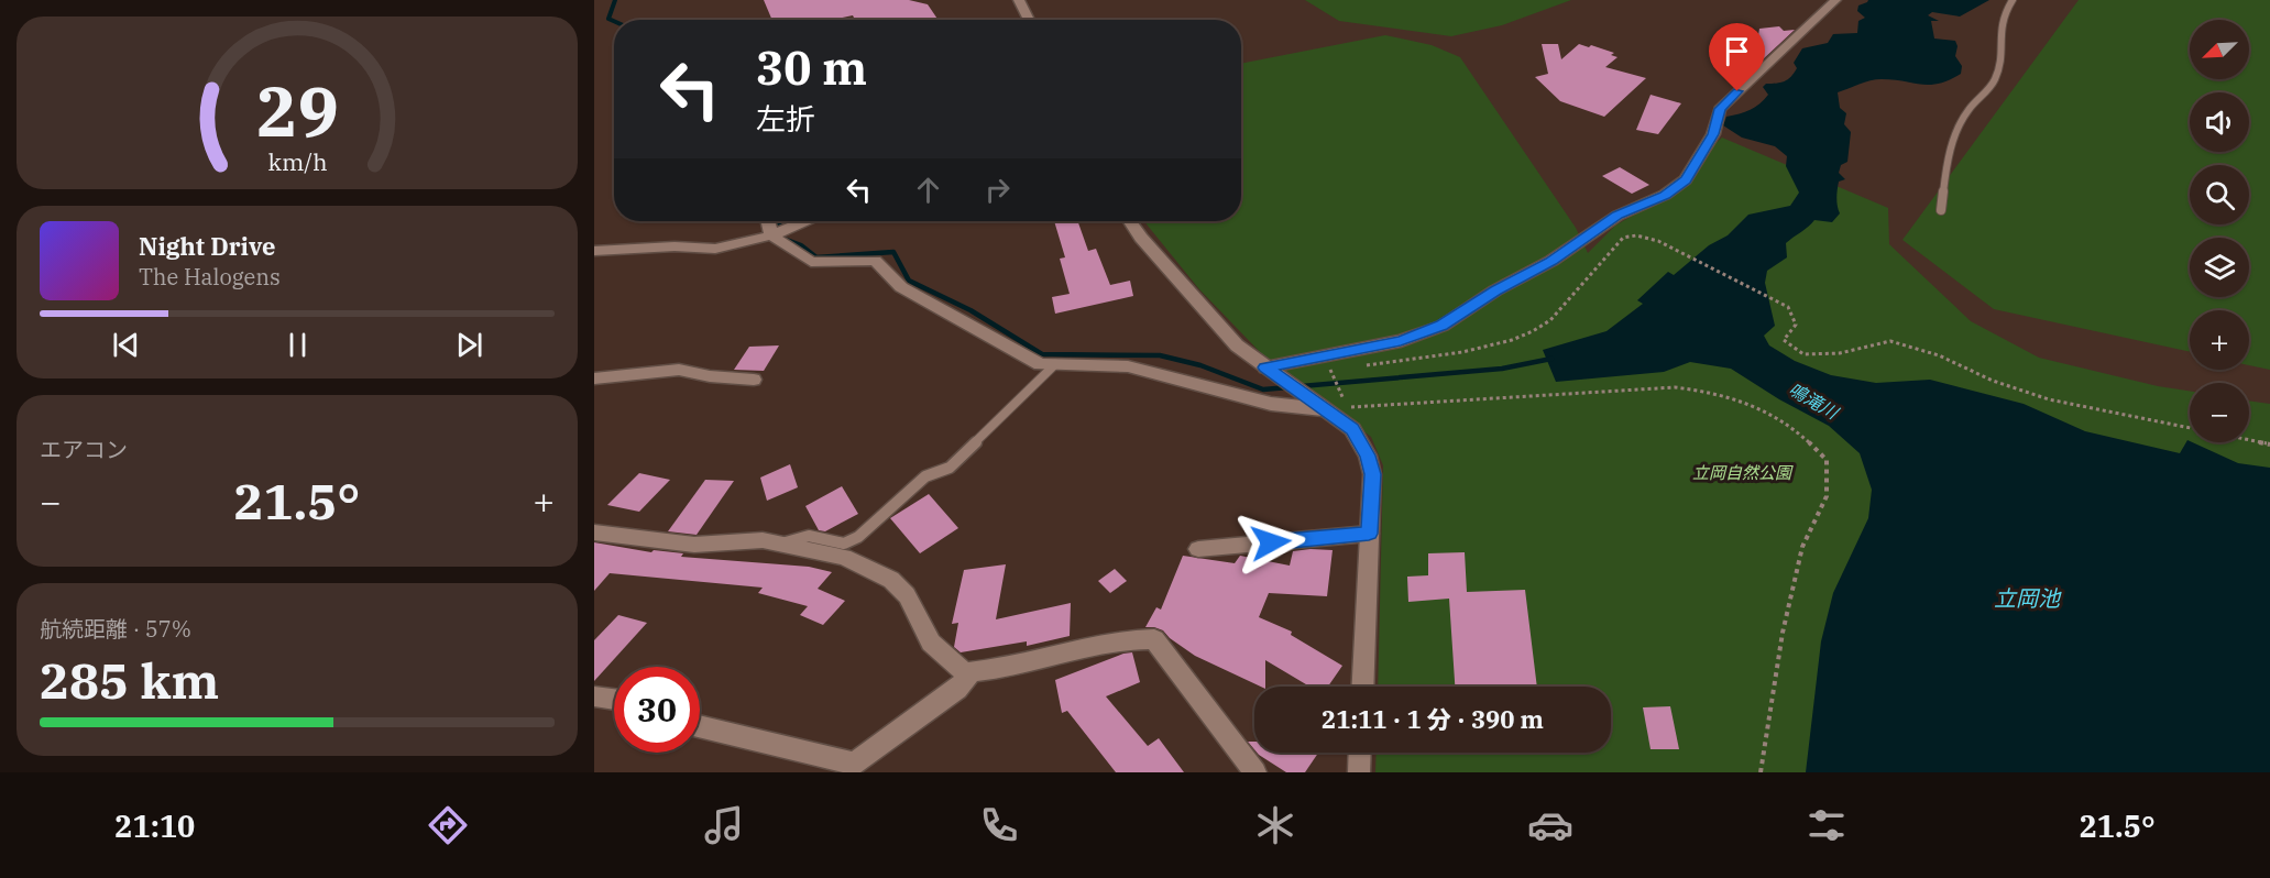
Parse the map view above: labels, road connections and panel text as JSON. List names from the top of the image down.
{
  "water": ["鳴滝川", "立岡池"],
  "parks": ["立岡自然公園"],
  "north": "bottom left",
  "page": {
    "map_buttons": ["+", "−"],
    "turn": ["30 m", "左折"],
    "song": ["Night Drive", "The Halogens"],
    "tile": [
      "エアコン",
      ["航続距離 · 57%", "285 km"]
    ],
    "heat": ["−", "21.5°", "+"],
    "limit": "30",
    "trip": "21:11 · 1 分 · 390 m",
    "tabs": ["21:10", "21.5°"],
    "gauge": ["29", "km/h"]
  }
}
